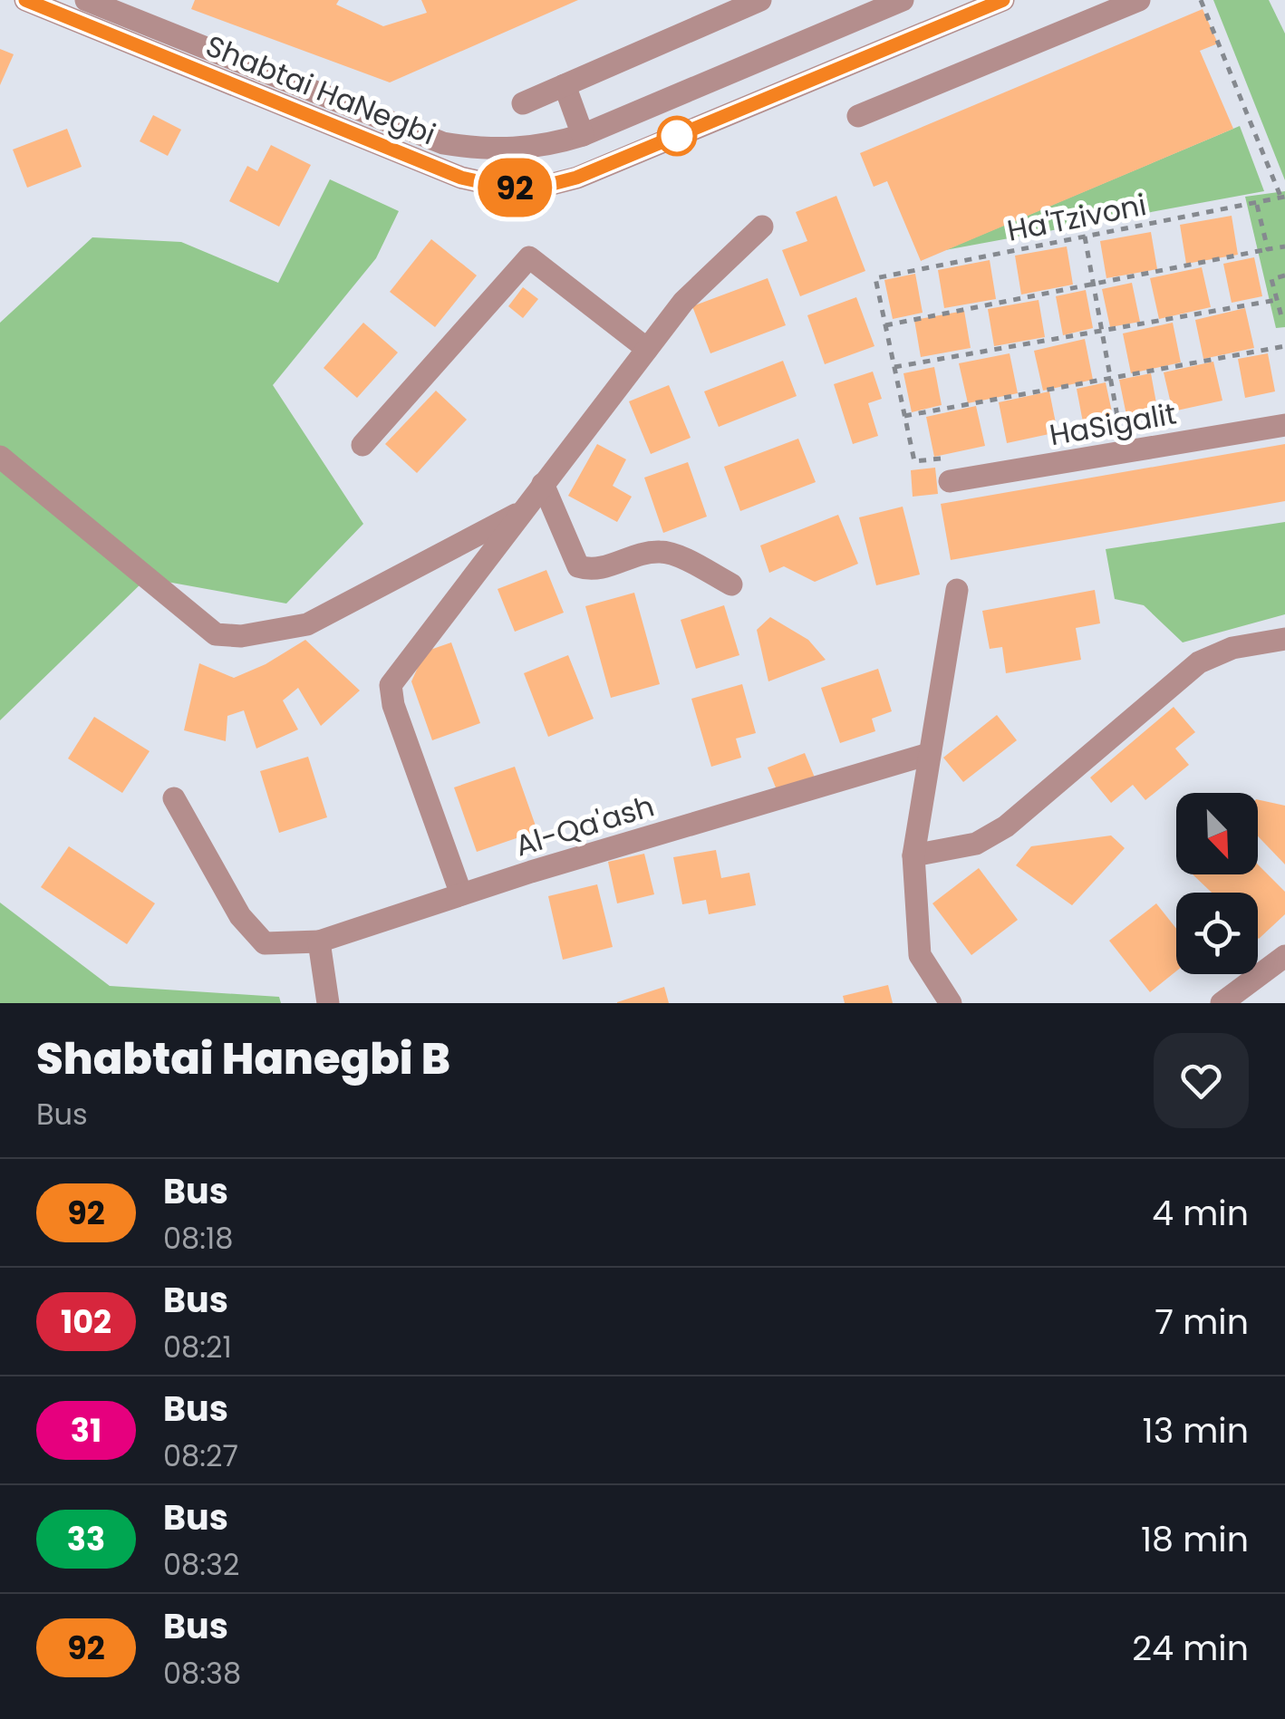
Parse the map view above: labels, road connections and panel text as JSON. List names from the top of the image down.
{
  "streets": {
    "street": ["Shabtai HaNegbi", "HaSigalit", "Al-Qa'ash"],
    "path": ["Ha'Tzivoni"]
  },
  "lines": ["bus line 92"],
  "north": "bottom right",
  "page": {
    "on_map": "92",
    "heading": ["Shabtai Hanegbi B", "Bus"],
    "list": [
      {
        "mark": "92",
        "name": "Bus",
        "note": "08:18",
        "value": "4 min"
      },
      {
        "mark": "102",
        "name": "Bus",
        "note": "08:21",
        "value": "7 min"
      },
      {
        "mark": "31",
        "name": "Bus",
        "note": "08:27",
        "value": "13 min"
      },
      {
        "mark": "33",
        "name": "Bus",
        "note": "08:32",
        "value": "18 min"
      },
      {
        "mark": "92",
        "name": "Bus",
        "note": "08:38",
        "value": "24 min"
      }
    ]
  }
}
